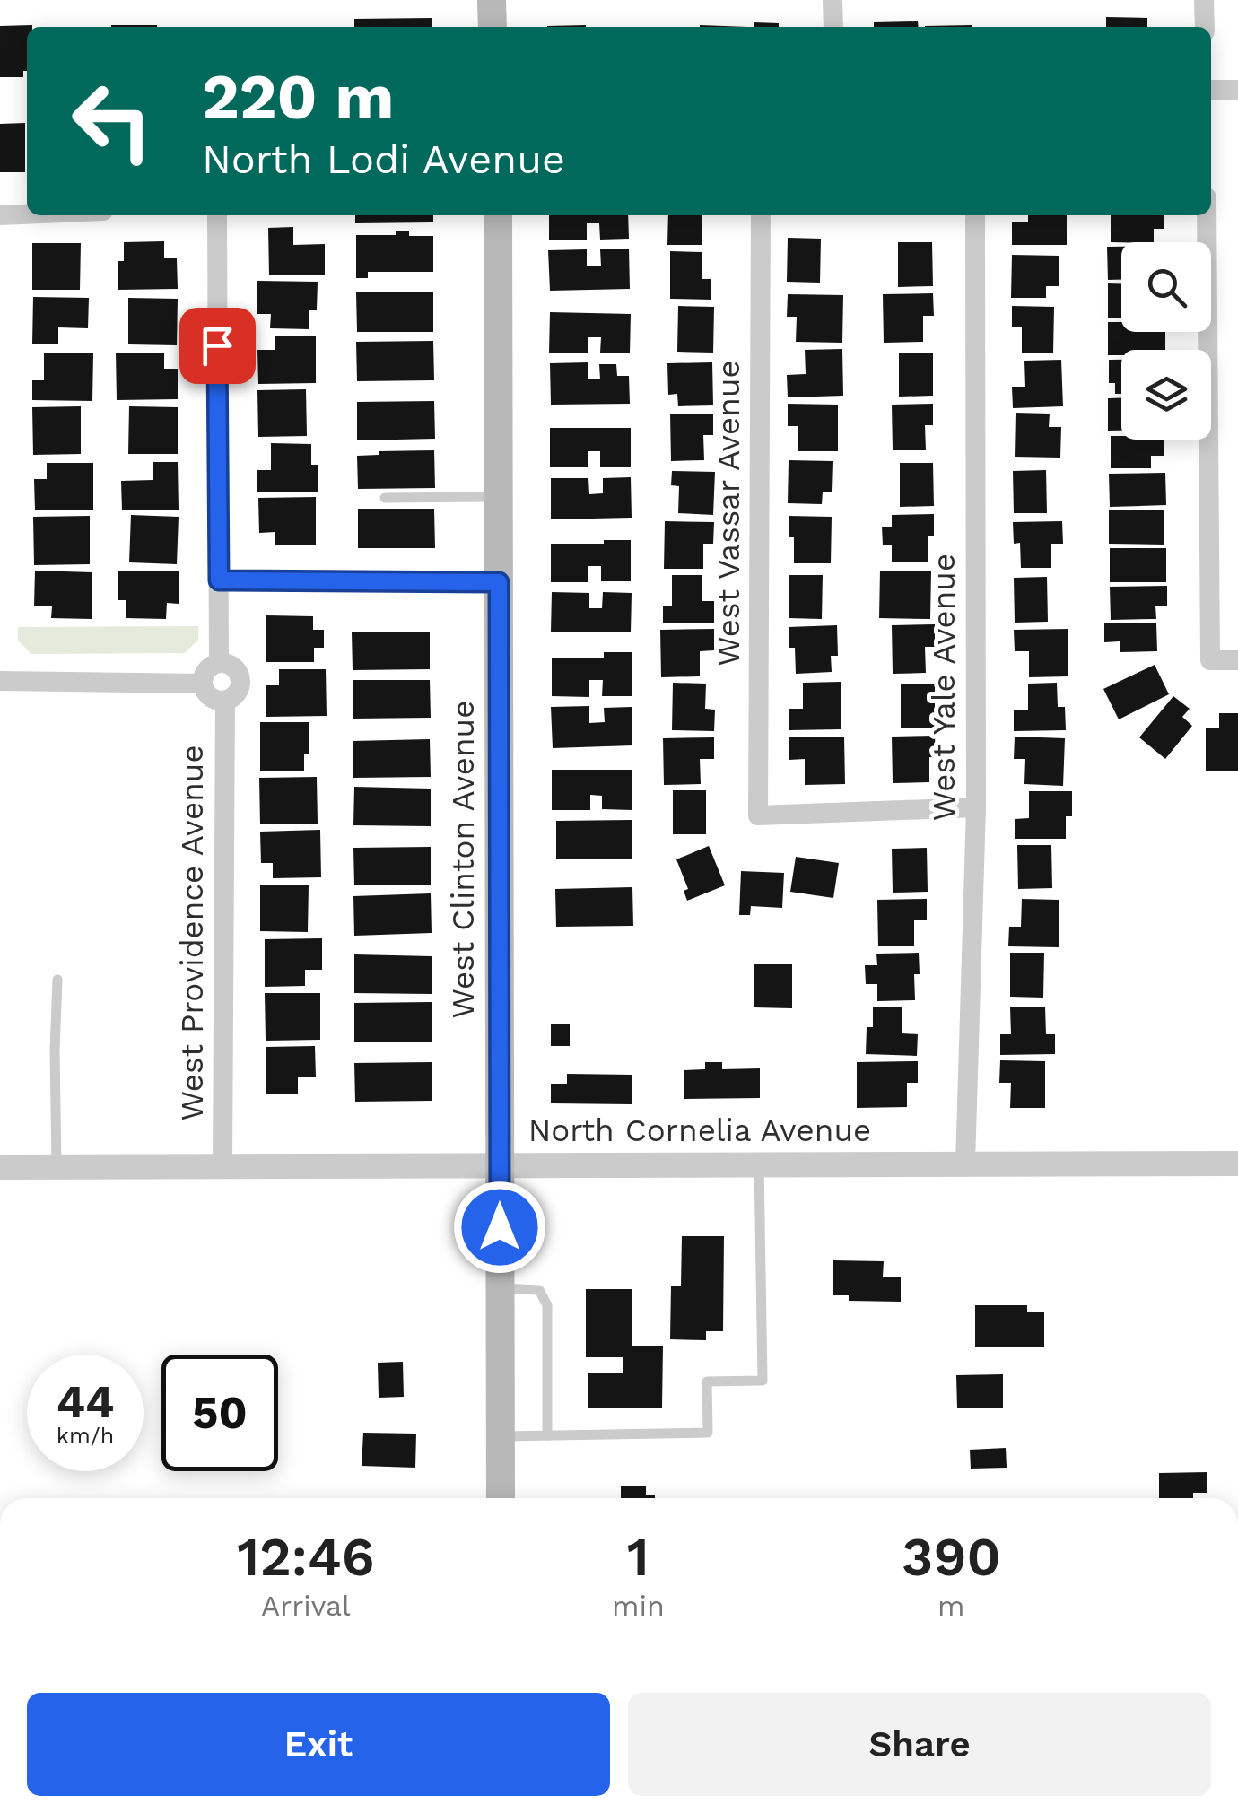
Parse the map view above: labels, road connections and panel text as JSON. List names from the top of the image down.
{
  "streets": {
    "main road": ["West Clinton Avenue"],
    "street": [
      "West Vassar Avenue",
      "West Yale Avenue",
      "West Providence Avenue",
      "North Cornelia Avenue"
    ]
  },
  "crossings": [
    ["West Vassar Avenue", "West Yale Avenue"],
    ["West Yale Avenue", "North Cornelia Avenue"],
    ["West Clinton Avenue", "North Cornelia Avenue"],
    ["West Providence Avenue", "North Cornelia Avenue"]
  ],
  "page": {
    "turn": ["220 m", "North Lodi Avenue"],
    "speed": "44 km/h",
    "limit": "50",
    "eta": [
      "12:46",
      "Arrival",
      "1",
      "min",
      "390",
      "m"
    ],
    "buttons": ["Exit", "Share"]
  }
}
